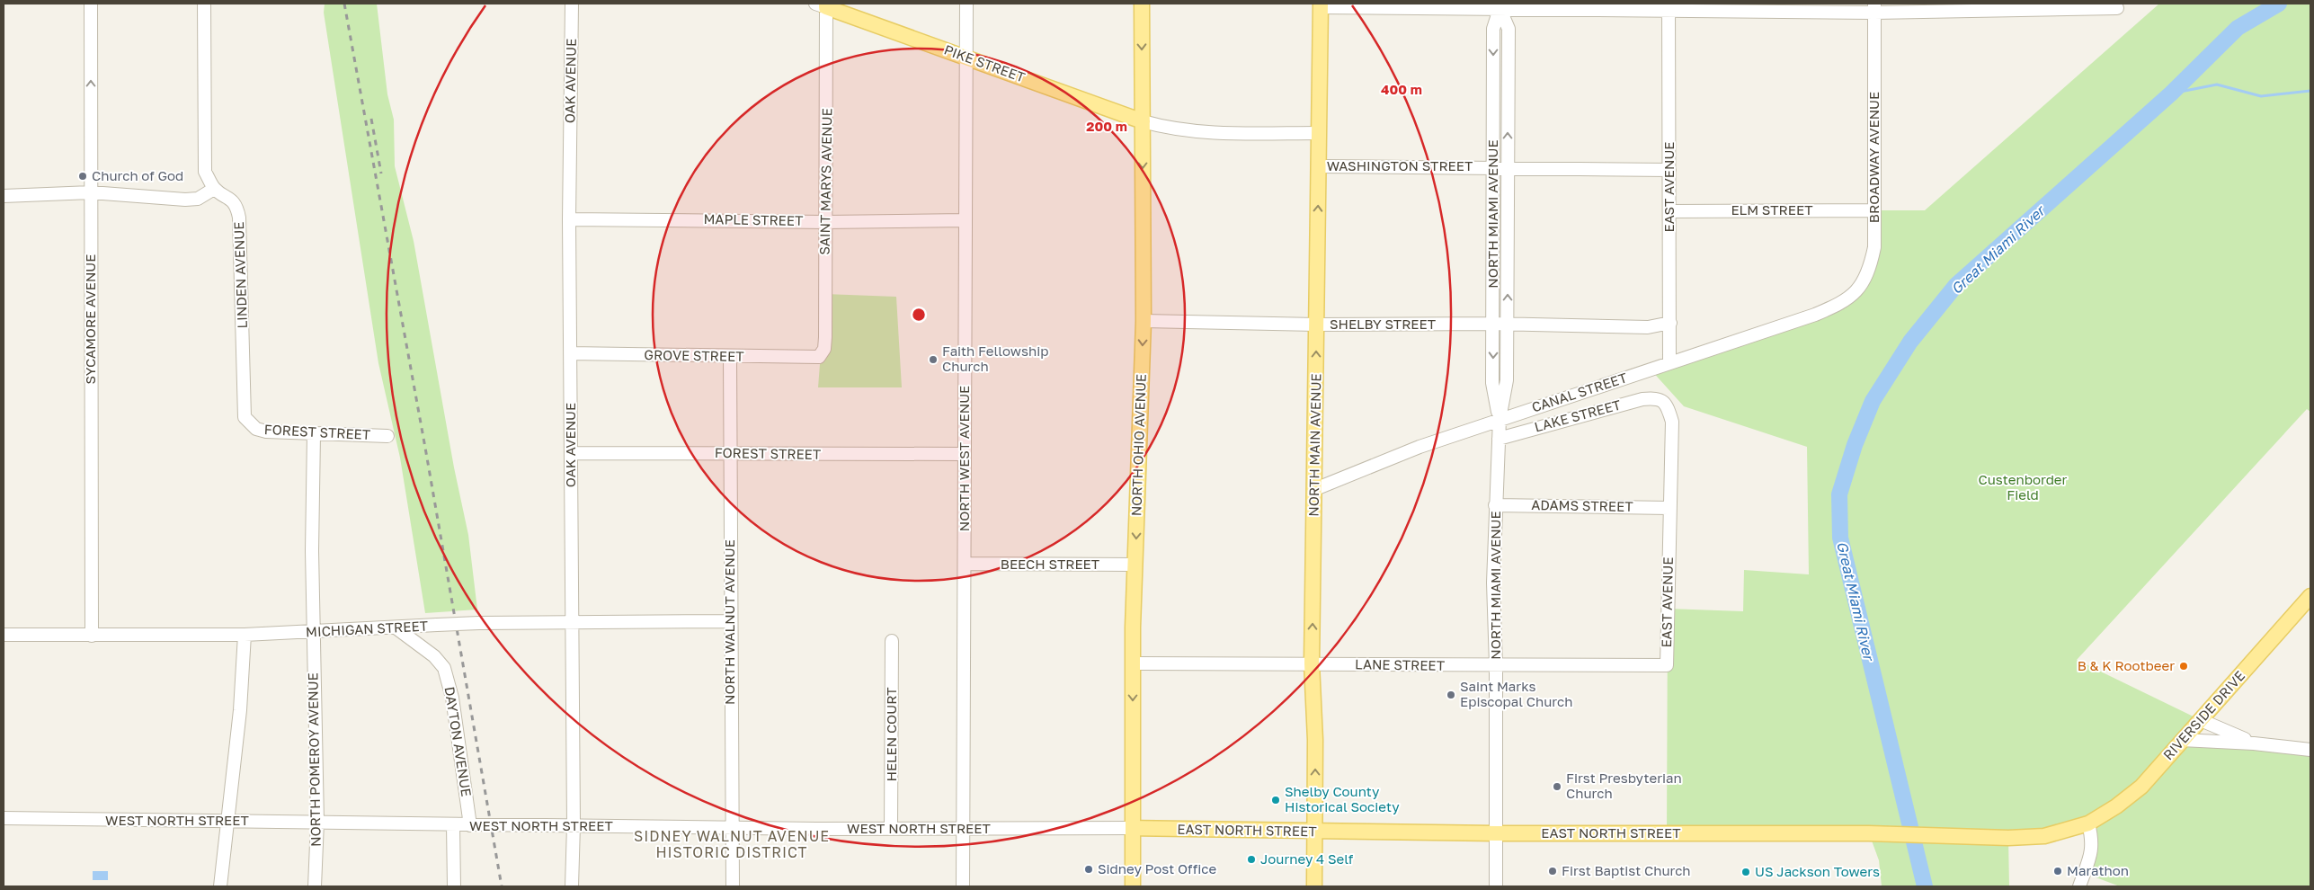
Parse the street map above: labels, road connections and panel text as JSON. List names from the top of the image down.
{
  "streets": {
    "main road": [
      "PIKE STREET",
      "NORTH OHIO AVENUE",
      "NORTH MAIN AVENUE",
      "RIVERSIDE DRIVE",
      "EAST NORTH STREET"
    ],
    "street": [
      "OAK AVENUE",
      "BROADWAY AVENUE",
      "WASHINGTON STREET",
      "SAINT MARYS AVENUE",
      "EAST AVENUE",
      "ELM STREET",
      "NORTH MIAMI AVENUE",
      "MAPLE STREET",
      "LINDEN AVENUE",
      "SYCAMORE AVENUE",
      "SHELBY STREET",
      "GROVE STREET",
      "CANAL STREET",
      "LAKE STREET",
      "FOREST STREET",
      "NORTH WEST AVENUE",
      "ADAMS STREET",
      "BEECH STREET",
      "NORTH WALNUT AVENUE",
      "MICHIGAN STREET",
      "LANE STREET",
      "HELEN COURT",
      "DAYTON AVENUE",
      "NORTH POMEROY AVENUE",
      "WEST NORTH STREET"
    ]
  },
  "crossings": [
    ["PIKE STREET", "SAINT MARYS AVENUE"],
    ["PIKE STREET", "NORTH OHIO AVENUE"],
    ["PIKE STREET", "NORTH WEST AVENUE"],
    ["OAK AVENUE", "MAPLE STREET"],
    ["OAK AVENUE", "GROVE STREET"],
    ["OAK AVENUE", "FOREST STREET"],
    ["OAK AVENUE", "MICHIGAN STREET"],
    ["OAK AVENUE", "WEST NORTH STREET"],
    ["BROADWAY AVENUE", "ELM STREET"],
    ["BROADWAY AVENUE", "CANAL STREET"],
    ["WASHINGTON STREET", "EAST AVENUE"],
    ["WASHINGTON STREET", "NORTH MIAMI AVENUE"],
    ["WASHINGTON STREET", "NORTH MAIN AVENUE"],
    ["SAINT MARYS AVENUE", "MAPLE STREET"],
    ["SAINT MARYS AVENUE", "GROVE STREET"],
    ["EAST AVENUE", "ELM STREET"],
    ["EAST AVENUE", "SHELBY STREET"],
    ["EAST AVENUE", "CANAL STREET"],
    ["EAST AVENUE", "LAKE STREET"],
    ["EAST AVENUE", "ADAMS STREET"],
    ["EAST AVENUE", "LANE STREET"],
    ["NORTH MIAMI AVENUE", "SHELBY STREET"],
    ["NORTH MIAMI AVENUE", "CANAL STREET"],
    ["NORTH MIAMI AVENUE", "LAKE STREET"],
    ["NORTH MIAMI AVENUE", "ADAMS STREET"],
    ["NORTH MIAMI AVENUE", "LANE STREET"],
    ["NORTH MIAMI AVENUE", "EAST NORTH STREET"],
    ["MAPLE STREET", "NORTH WEST AVENUE"],
    ["LINDEN AVENUE", "FOREST STREET"],
    ["SYCAMORE AVENUE", "MICHIGAN STREET"],
    ["SHELBY STREET", "NORTH OHIO AVENUE"],
    ["SHELBY STREET", "NORTH MAIN AVENUE"],
    ["GROVE STREET", "NORTH WALNUT AVENUE"],
    ["CANAL STREET", "NORTH MAIN AVENUE"],
    ["FOREST STREET", "NORTH WEST AVENUE"],
    ["FOREST STREET", "NORTH WALNUT AVENUE"],
    ["NORTH OHIO AVENUE", "BEECH STREET"],
    ["NORTH OHIO AVENUE", "LANE STREET"],
    ["NORTH OHIO AVENUE", "WEST NORTH STREET"],
    ["NORTH OHIO AVENUE", "EAST NORTH STREET"],
    ["NORTH MAIN AVENUE", "LANE STREET"],
    ["NORTH MAIN AVENUE", "EAST NORTH STREET"],
    ["NORTH WEST AVENUE", "BEECH STREET"],
    ["NORTH WEST AVENUE", "WEST NORTH STREET"],
    ["NORTH WALNUT AVENUE", "MICHIGAN STREET"],
    ["NORTH WALNUT AVENUE", "WEST NORTH STREET"],
    ["MICHIGAN STREET", "DAYTON AVENUE"],
    ["MICHIGAN STREET", "NORTH POMEROY AVENUE"],
    ["RIVERSIDE DRIVE", "EAST NORTH STREET"],
    ["HELEN COURT", "WEST NORTH STREET"],
    ["DAYTON AVENUE", "WEST NORTH STREET"],
    ["NORTH POMEROY AVENUE", "WEST NORTH STREET"],
    ["WEST NORTH STREET", "EAST NORTH STREET"]
  ],
  "one_way": ["NORTH OHIO AVENUE", "NORTH MAIN AVENUE"],
  "districts": ["SIDNEY WALNUT AVENUE HISTORIC DISTRICT"],
  "water": ["Great Miami River"],
  "parks": ["Custenborder Field"],
  "places": [
    "Church of God",
    "Faith Fellowship Church",
    "B & K Rootbeer",
    "Saint Marks Episcopal Church",
    "First Presbyterian Church",
    "Shelby County Historical Society",
    "Journey 4 Self",
    "Sidney Post Office",
    "First Baptist Church",
    "Marathon",
    "US Jackson Towers"
  ],
  "rings": ["400 m", "200 m"]
}
